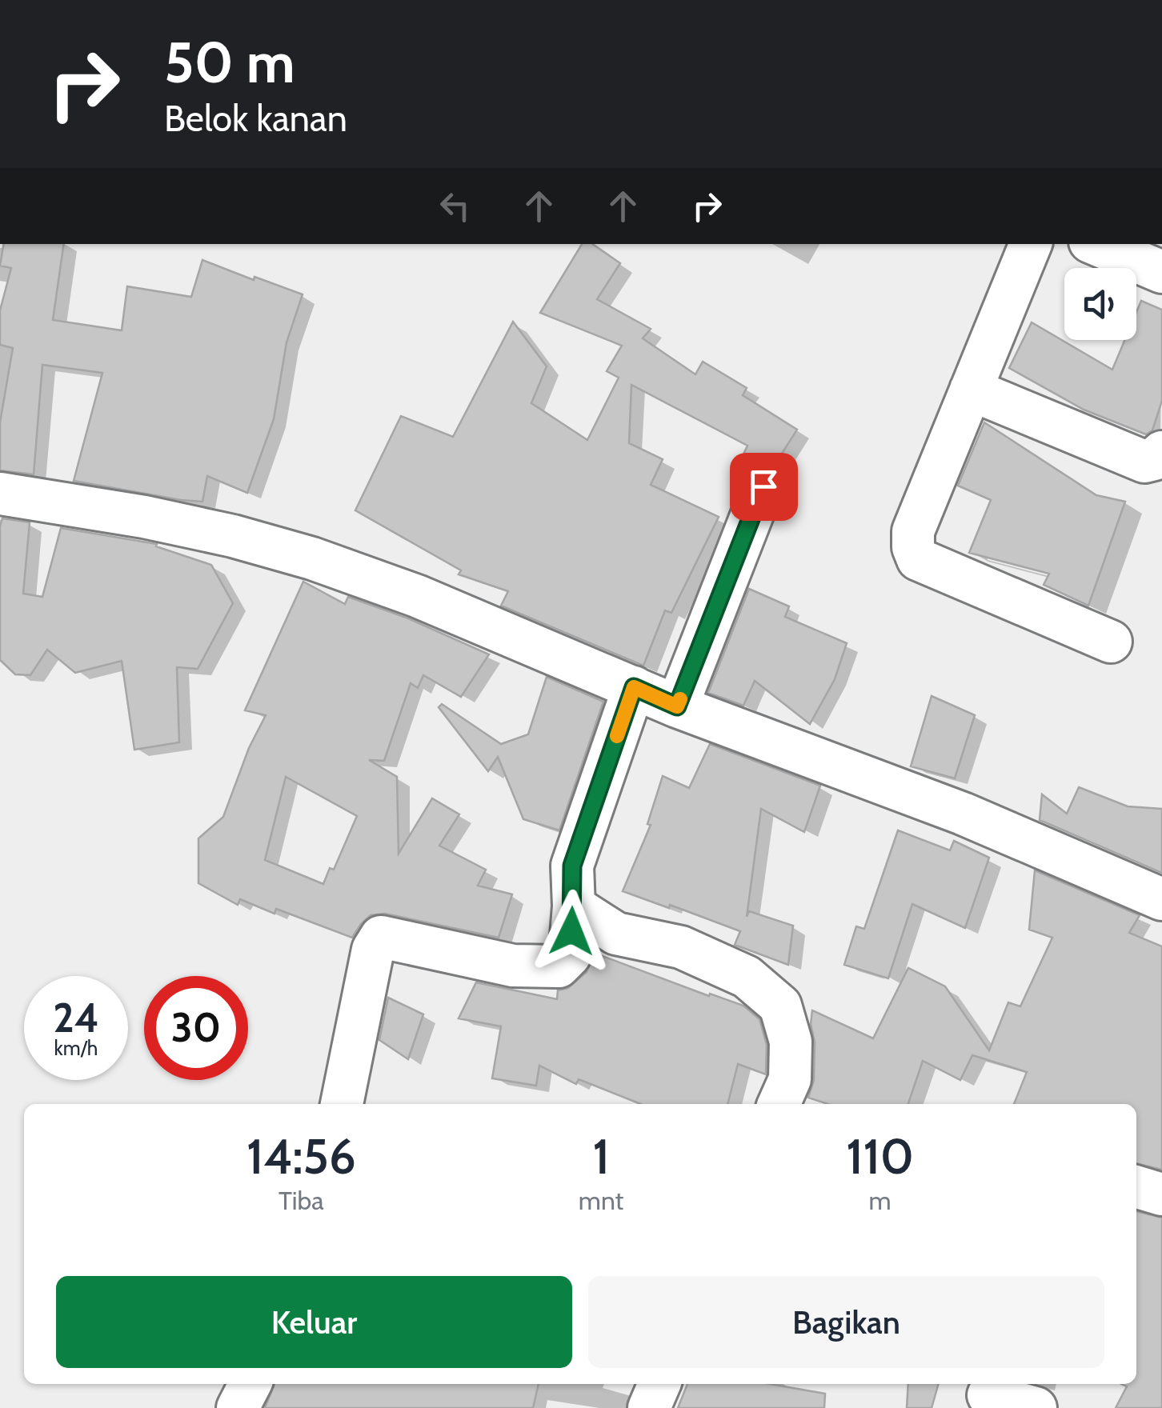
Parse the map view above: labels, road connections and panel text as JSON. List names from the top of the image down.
{
  "page": {
    "turn": ["50 m", "Belok kanan"],
    "speed": "24 km/h",
    "limit": "30",
    "eta": [
      "14:56",
      "Tiba",
      "1",
      "mnt",
      "110",
      "m"
    ],
    "buttons": ["Keluar", "Bagikan"]
  }
}
